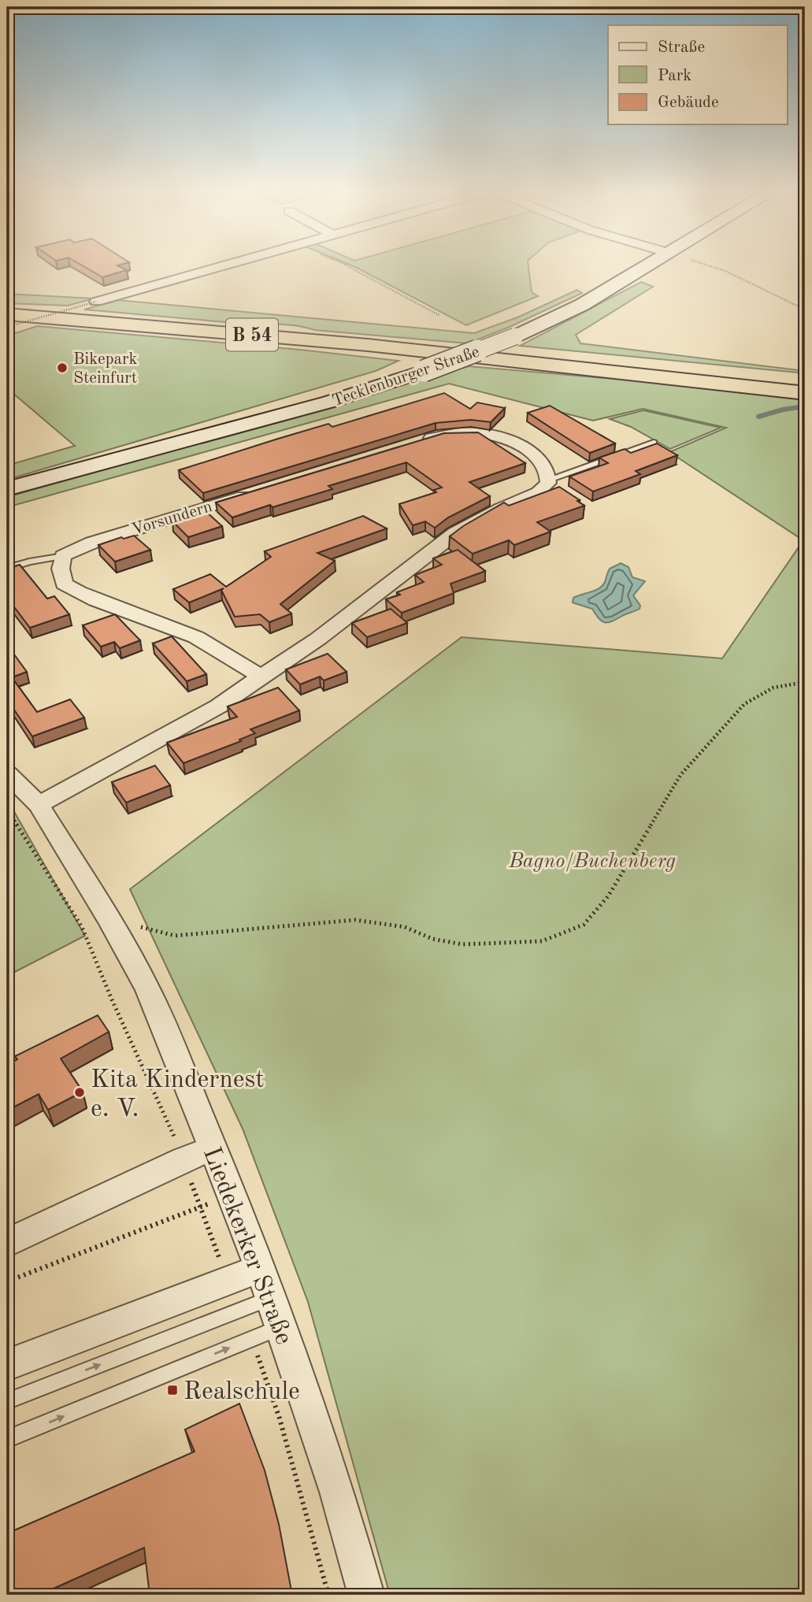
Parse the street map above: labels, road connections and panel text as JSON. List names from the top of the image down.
{
  "streets": {
    "highway": ["B 54"],
    "main road": ["Tecklenburger Straße"],
    "street": ["Vorsundern", "Liedekerker Straße"]
  },
  "parks": ["Bagno/Buchenberg"],
  "places": {
    "other": ["Bikepark Steinfurt", "Kita Kindernest e. V."],
    "transit": ["Realschule"]
  },
  "legend": ["Straße", "Park", "Gebäude"]
}
